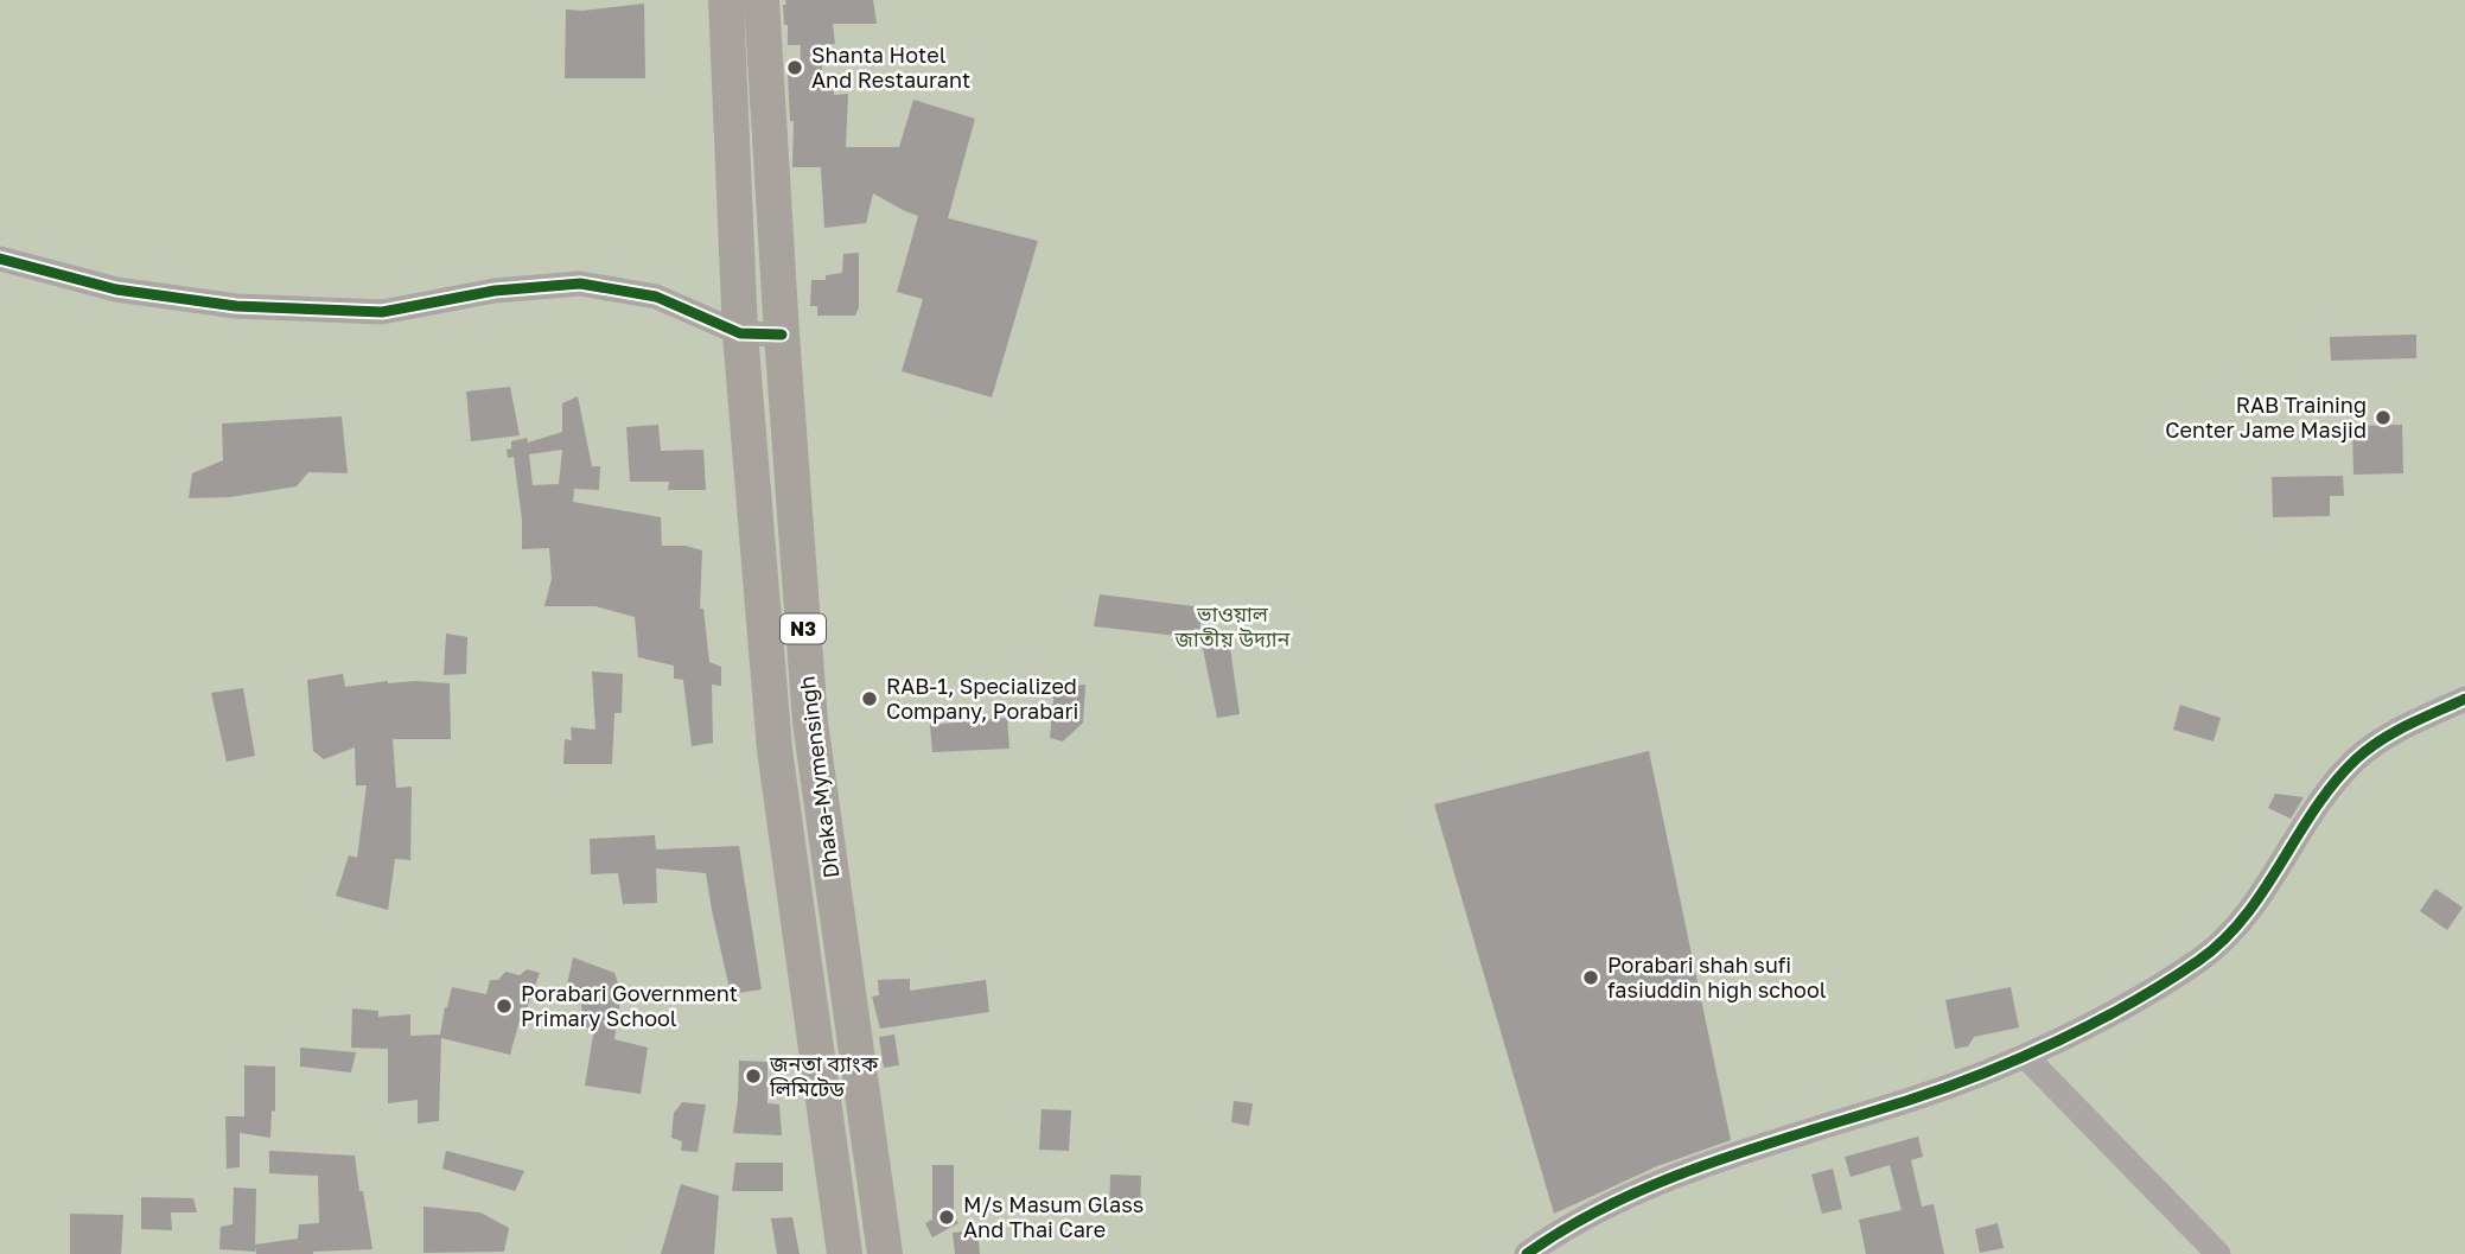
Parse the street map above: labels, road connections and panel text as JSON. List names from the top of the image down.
{
  "streets": {
    "highway": ["N3", "Dhaka-Mymensingh"]
  },
  "parks": ["ভাওয়াল জাতীয় উদ্যান"],
  "places": [
    "Shanta Hotel And Restaurant",
    "RAB Training Center Jame Masjid",
    "RAB-1, Specialized Company, Porabari",
    "Porabari shah sufi fasiuddin high school",
    "Porabari Government Primary School",
    "জনতা ব্যাংক লিমিটেড",
    "M/s Masum Glass And Thai Care"
  ]
}
